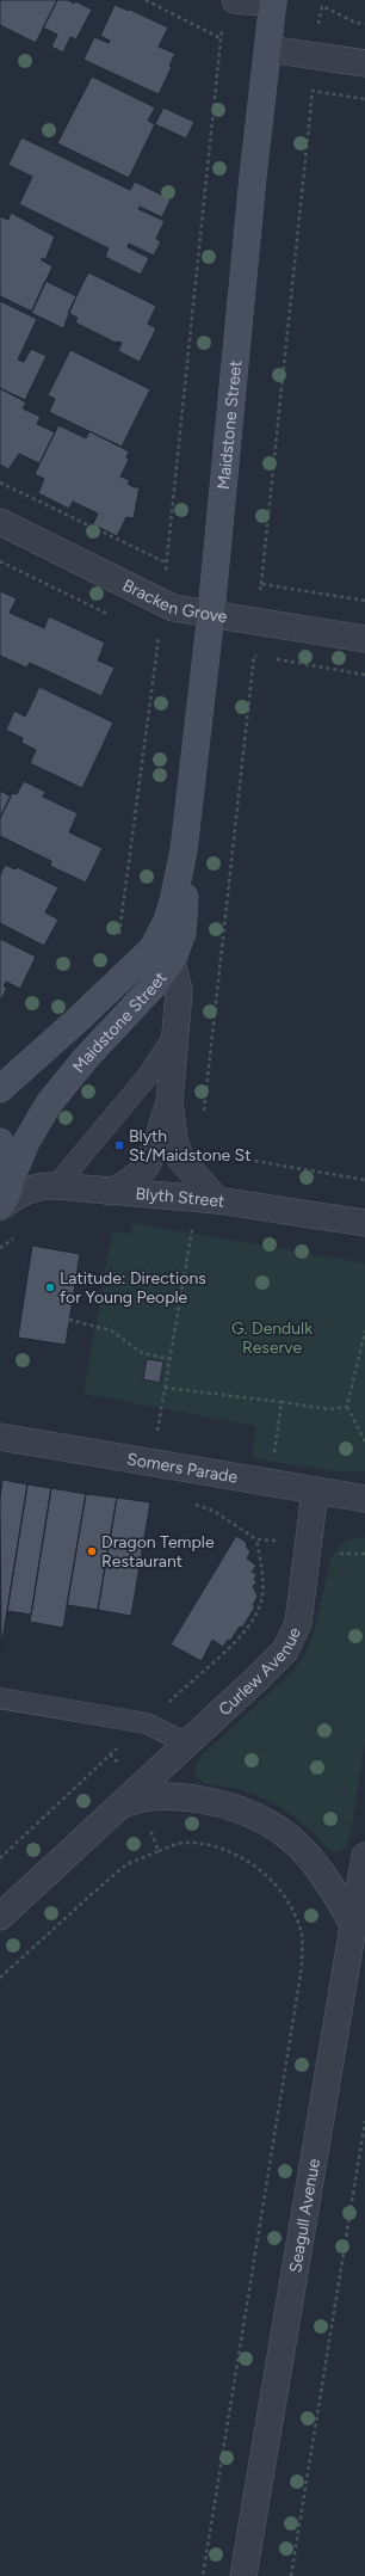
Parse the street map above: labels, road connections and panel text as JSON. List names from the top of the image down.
{
  "streets": {
    "main road": ["Maidstone Street"],
    "street": [
      "Bracken Grove",
      "Blyth Street",
      "Somers Parade",
      "Curlew Avenue",
      "Seagull Avenue"
    ]
  },
  "crossings": [
    ["Maidstone Street", "Bracken Grove"],
    ["Maidstone Street", "Blyth Street"],
    ["Somers Parade", "Curlew Avenue"],
    ["Curlew Avenue", "Seagull Avenue"]
  ],
  "parks": ["G. Dendulk Reserve"],
  "places": {
    "transit": ["Blyth St/Maidstone St"],
    "other": ["Latitude: Directions for Young People", "Dragon Temple Restaurant"]
  }
}
